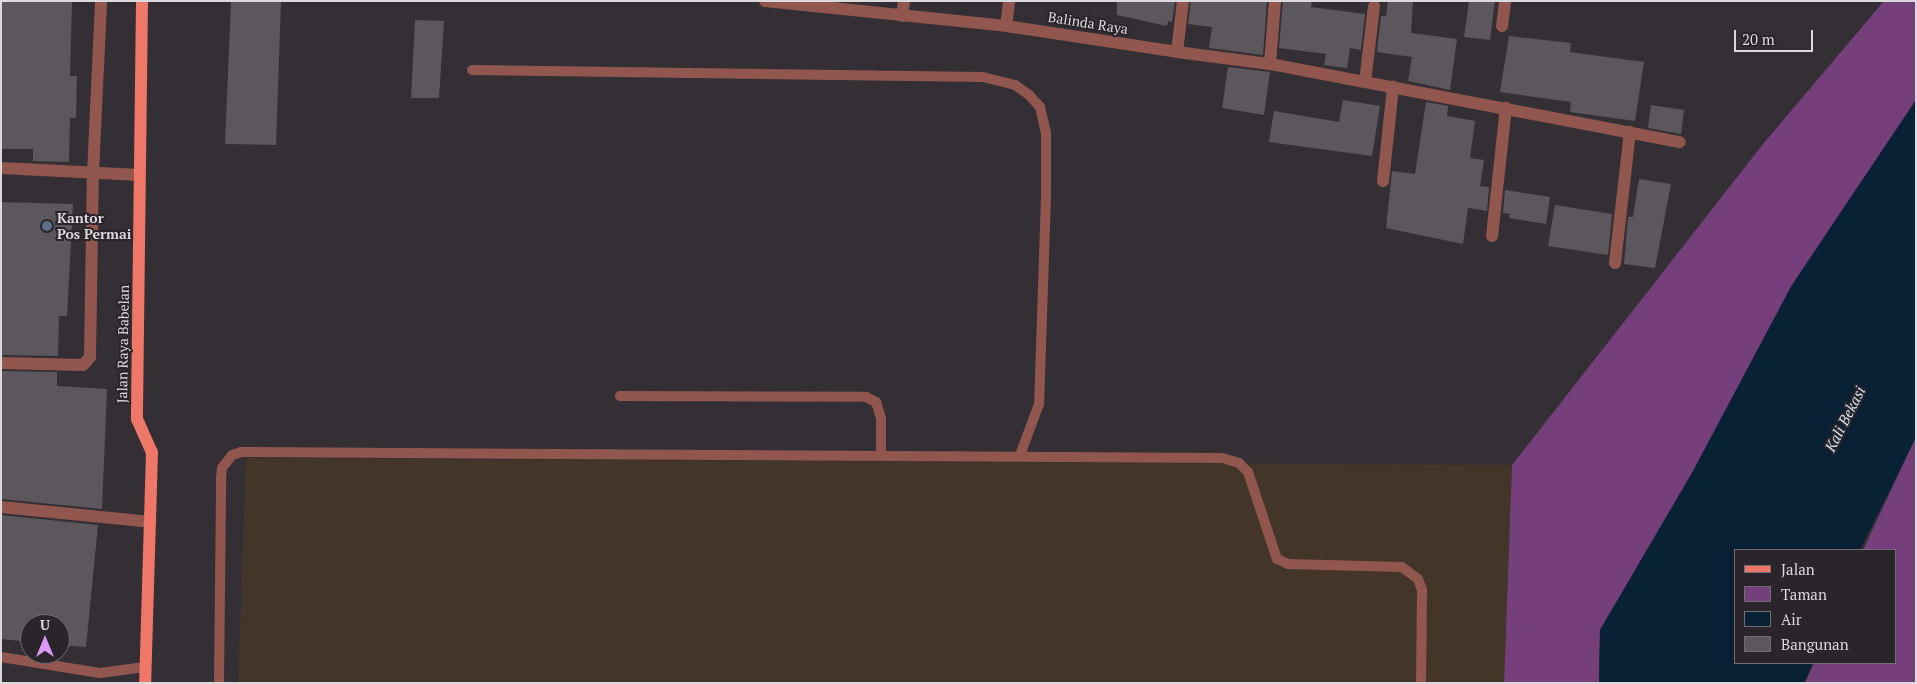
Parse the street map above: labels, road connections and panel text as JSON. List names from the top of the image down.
{
  "streets": {
    "main road": ["Jalan Raya Babelan"],
    "street": ["Balinda Raya"]
  },
  "water": ["Kali Bekasi"],
  "places": ["Kantor Pos Permai"],
  "legend": [
    "Jalan",
    "Taman",
    "Air",
    "Bangunan"
  ],
  "scale_bar": "20 m",
  "north": "top"
}
